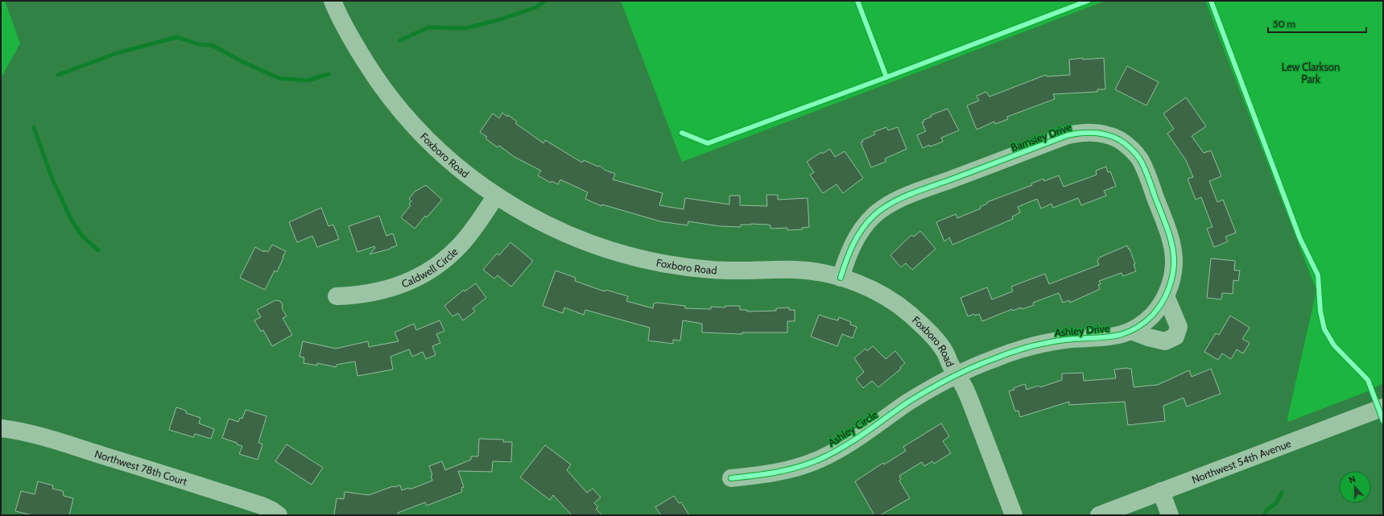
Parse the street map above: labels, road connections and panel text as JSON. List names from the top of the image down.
{
  "streets": {
    "street": [
      "Barnsley Drive",
      "Foxboro Road",
      "Caldwell Circle",
      "Ashley Drive",
      "Ashley Circle",
      "Northwest 54th Avenue",
      "Northwest 78th Court"
    ]
  },
  "crossings": [
    ["Barnsley Drive", "Foxboro Road"],
    ["Barnsley Drive", "Ashley Drive"],
    ["Foxboro Road", "Caldwell Circle"],
    ["Foxboro Road", "Ashley Drive"],
    ["Foxboro Road", "Ashley Circle"],
    ["Ashley Drive", "Ashley Circle"]
  ],
  "parks": ["Lew Clarkson Park"],
  "scale_bar": "50 m",
  "north": "top"
}
